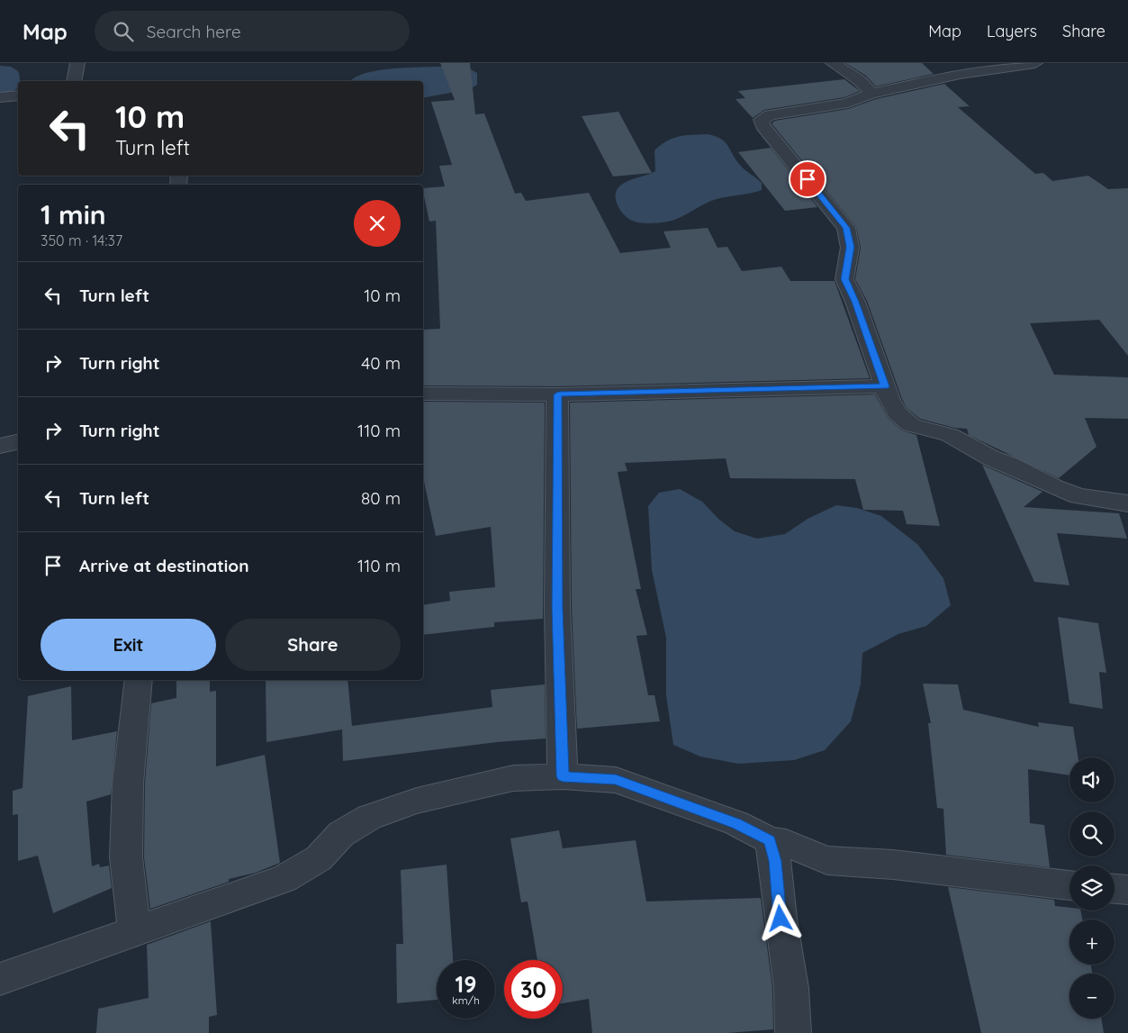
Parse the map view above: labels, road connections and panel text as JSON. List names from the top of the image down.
{
  "page": {
    "header": "Map",
    "search": "Search here",
    "nav": ["Map", "Layers", "Share"],
    "turn": ["10 m", "Turn left"],
    "heading": ["1 min", "350 m · 14:37"],
    "list": [
      {
        "name": "Turn left",
        "value": "10 m"
      },
      {
        "name": "Turn right",
        "value": "40 m"
      },
      {
        "name": "Turn right",
        "value": "110 m"
      },
      {
        "name": "Turn left",
        "value": "80 m"
      },
      {
        "name": "Arrive at destination",
        "value": "110 m"
      }
    ],
    "buttons": ["Exit", "Share"],
    "map_buttons": ["+", "−"],
    "speed": "19 km/h",
    "limit": "30"
  }
}
